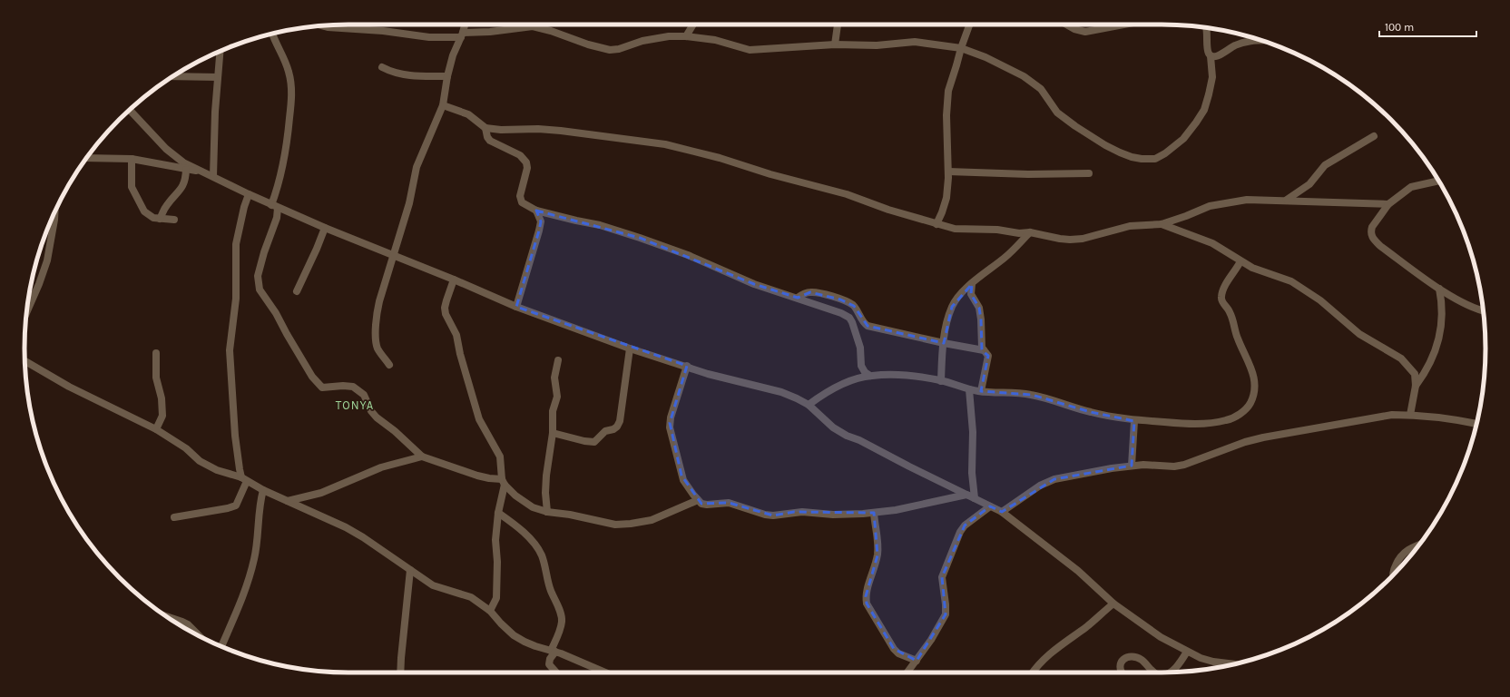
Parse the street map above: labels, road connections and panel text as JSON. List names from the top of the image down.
{
  "districts": ["TONYA"],
  "scale_bar": "100 m"
}
